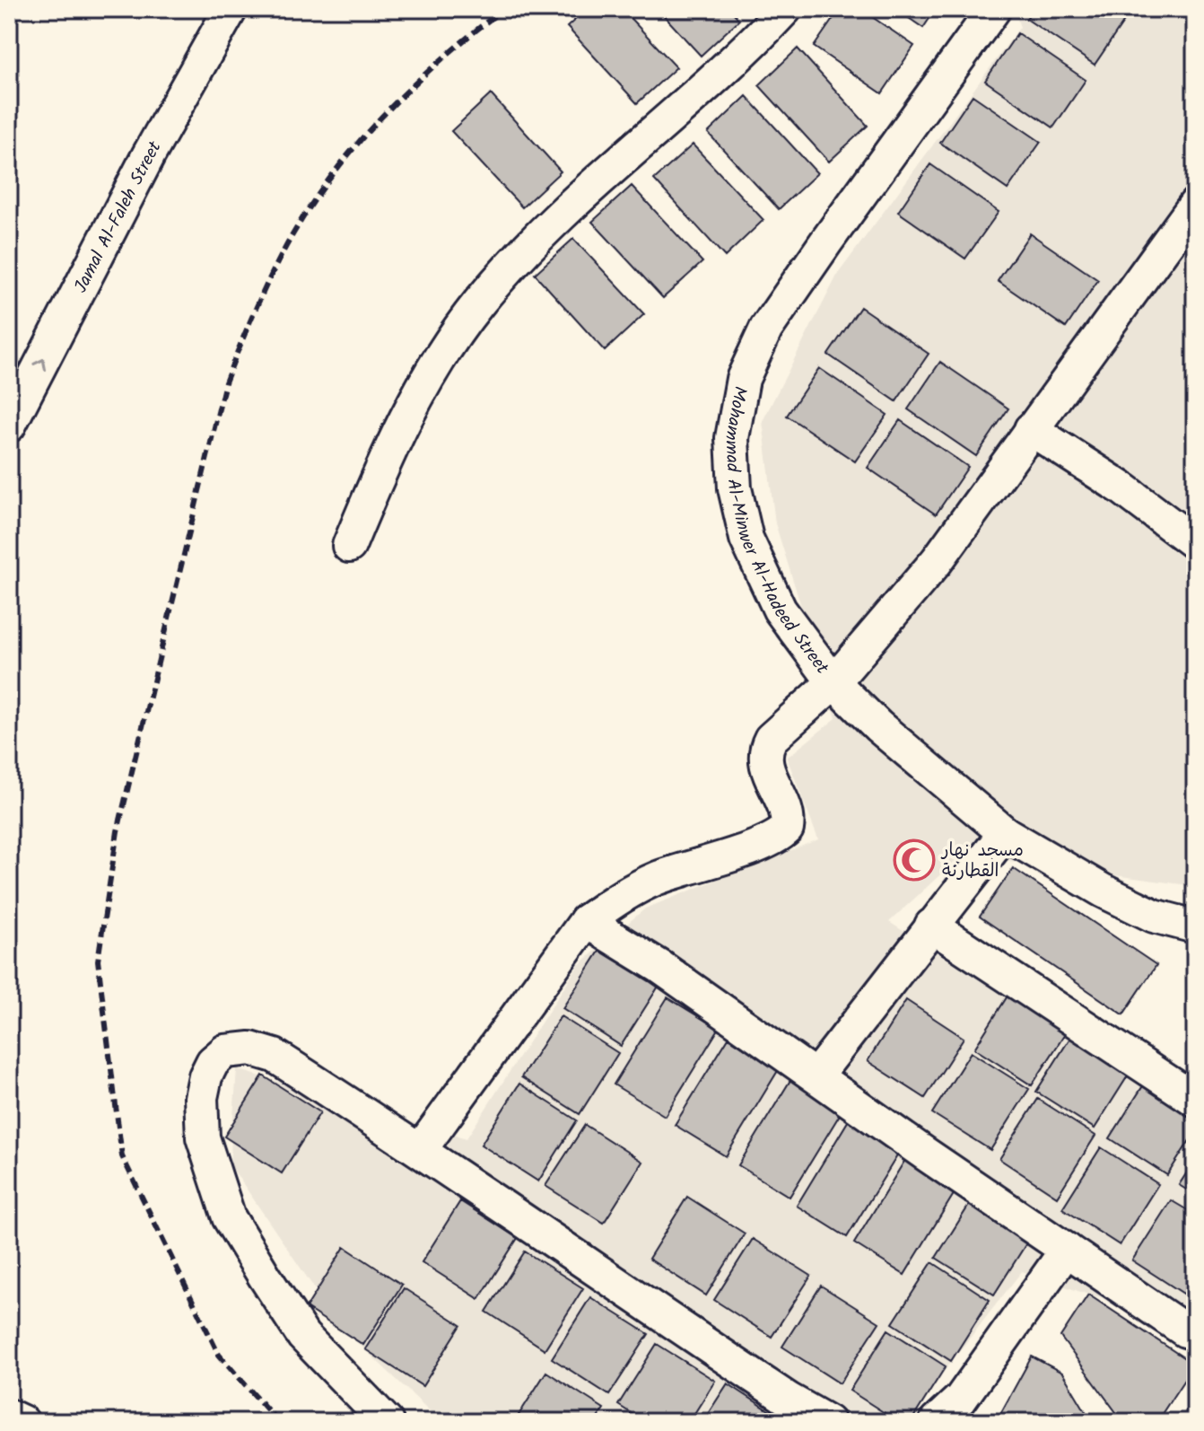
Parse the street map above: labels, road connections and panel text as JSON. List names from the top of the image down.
{
  "streets": {
    "street": ["Jamal Al-Faleh Street", "Mohammad Al-Minwer Al-Hadeed Street"]
  },
  "places": {
    "mosque": ["مسجد نهار القطارنة"]
  }
}
